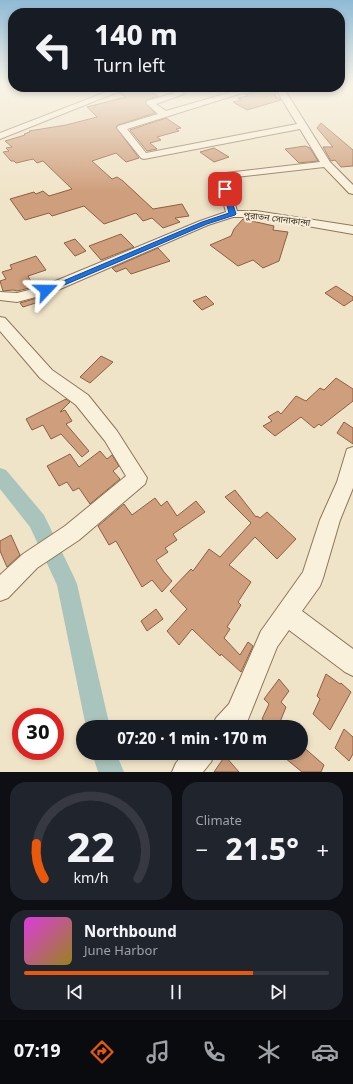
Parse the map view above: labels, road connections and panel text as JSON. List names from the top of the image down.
{
  "streets": {
    "street": ["পুরাতন সোনাকান্দা"]
  },
  "page": {
    "turn": ["140 m", "Turn left"],
    "limit": "30",
    "trip": "07:20 · 1 min · 170 m",
    "tile": "Climate",
    "heat": ["−", "21.5°", "+"],
    "song": ["Northbound", "June Harbor"],
    "tabs": "07:19",
    "gauge": ["22", "km/h"]
  }
}
